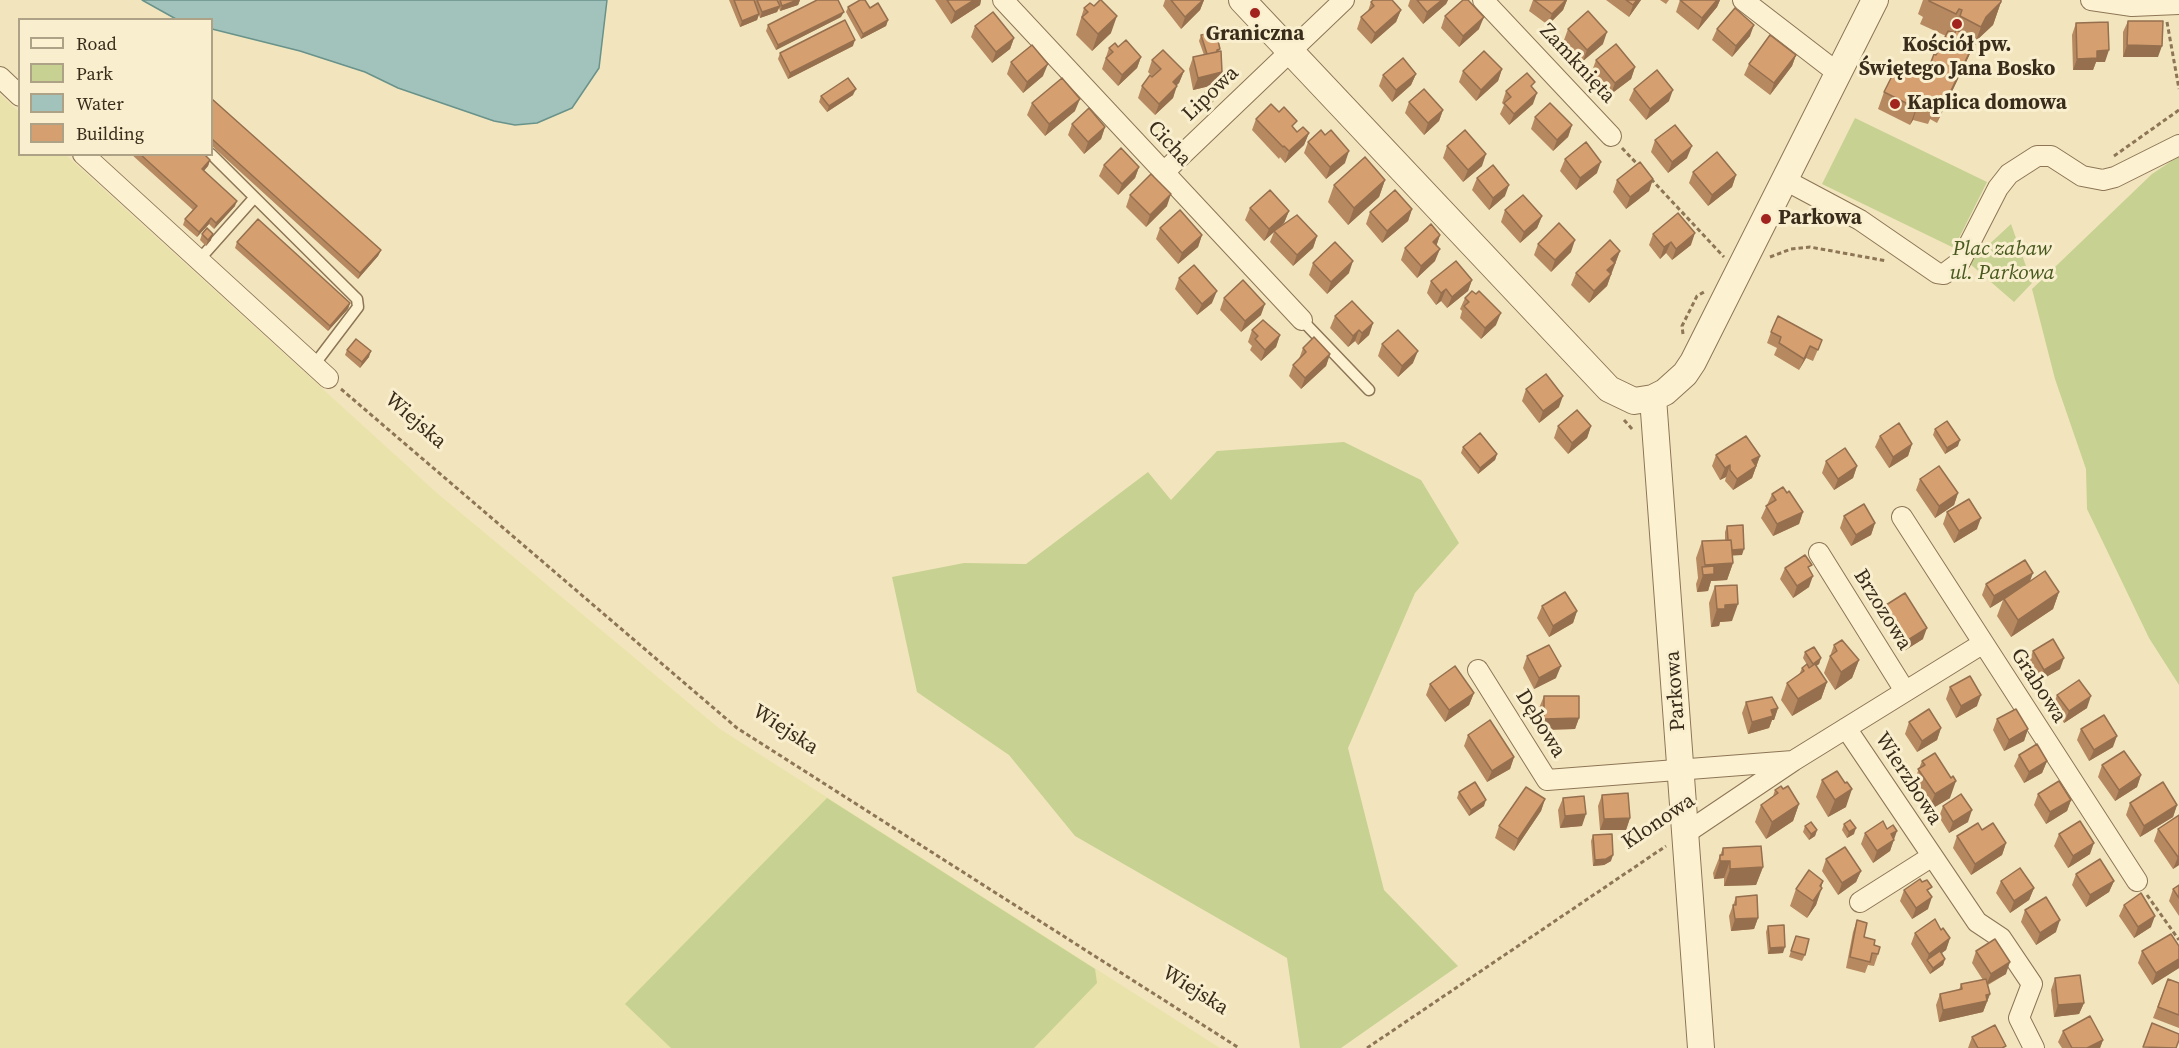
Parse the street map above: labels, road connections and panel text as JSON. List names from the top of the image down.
{
  "streets": {
    "street": [
      "Zamknięta",
      "Lipowa",
      "Cicha",
      "Brzozowa",
      "Grabowa",
      "Parkowa",
      "Dębowa",
      "Wierzbowa",
      "Klonowa"
    ],
    "path": ["Wiejska"]
  },
  "crossings": [
    ["Lipowa", "Cicha"],
    ["Brzozowa", "Klonowa"],
    ["Grabowa", "Klonowa"],
    ["Parkowa", "Dębowa"],
    ["Parkowa", "Klonowa"],
    ["Wierzbowa", "Klonowa"]
  ],
  "parks": ["Plac zabaw ul. Parkowa"],
  "places": [
    "Graniczna",
    "Kościół pw. Świętego Jana Bosko",
    "Kaplica domowa",
    "Parkowa"
  ],
  "legend": [
    "Road",
    "Park",
    "Water",
    "Building"
  ]
}
